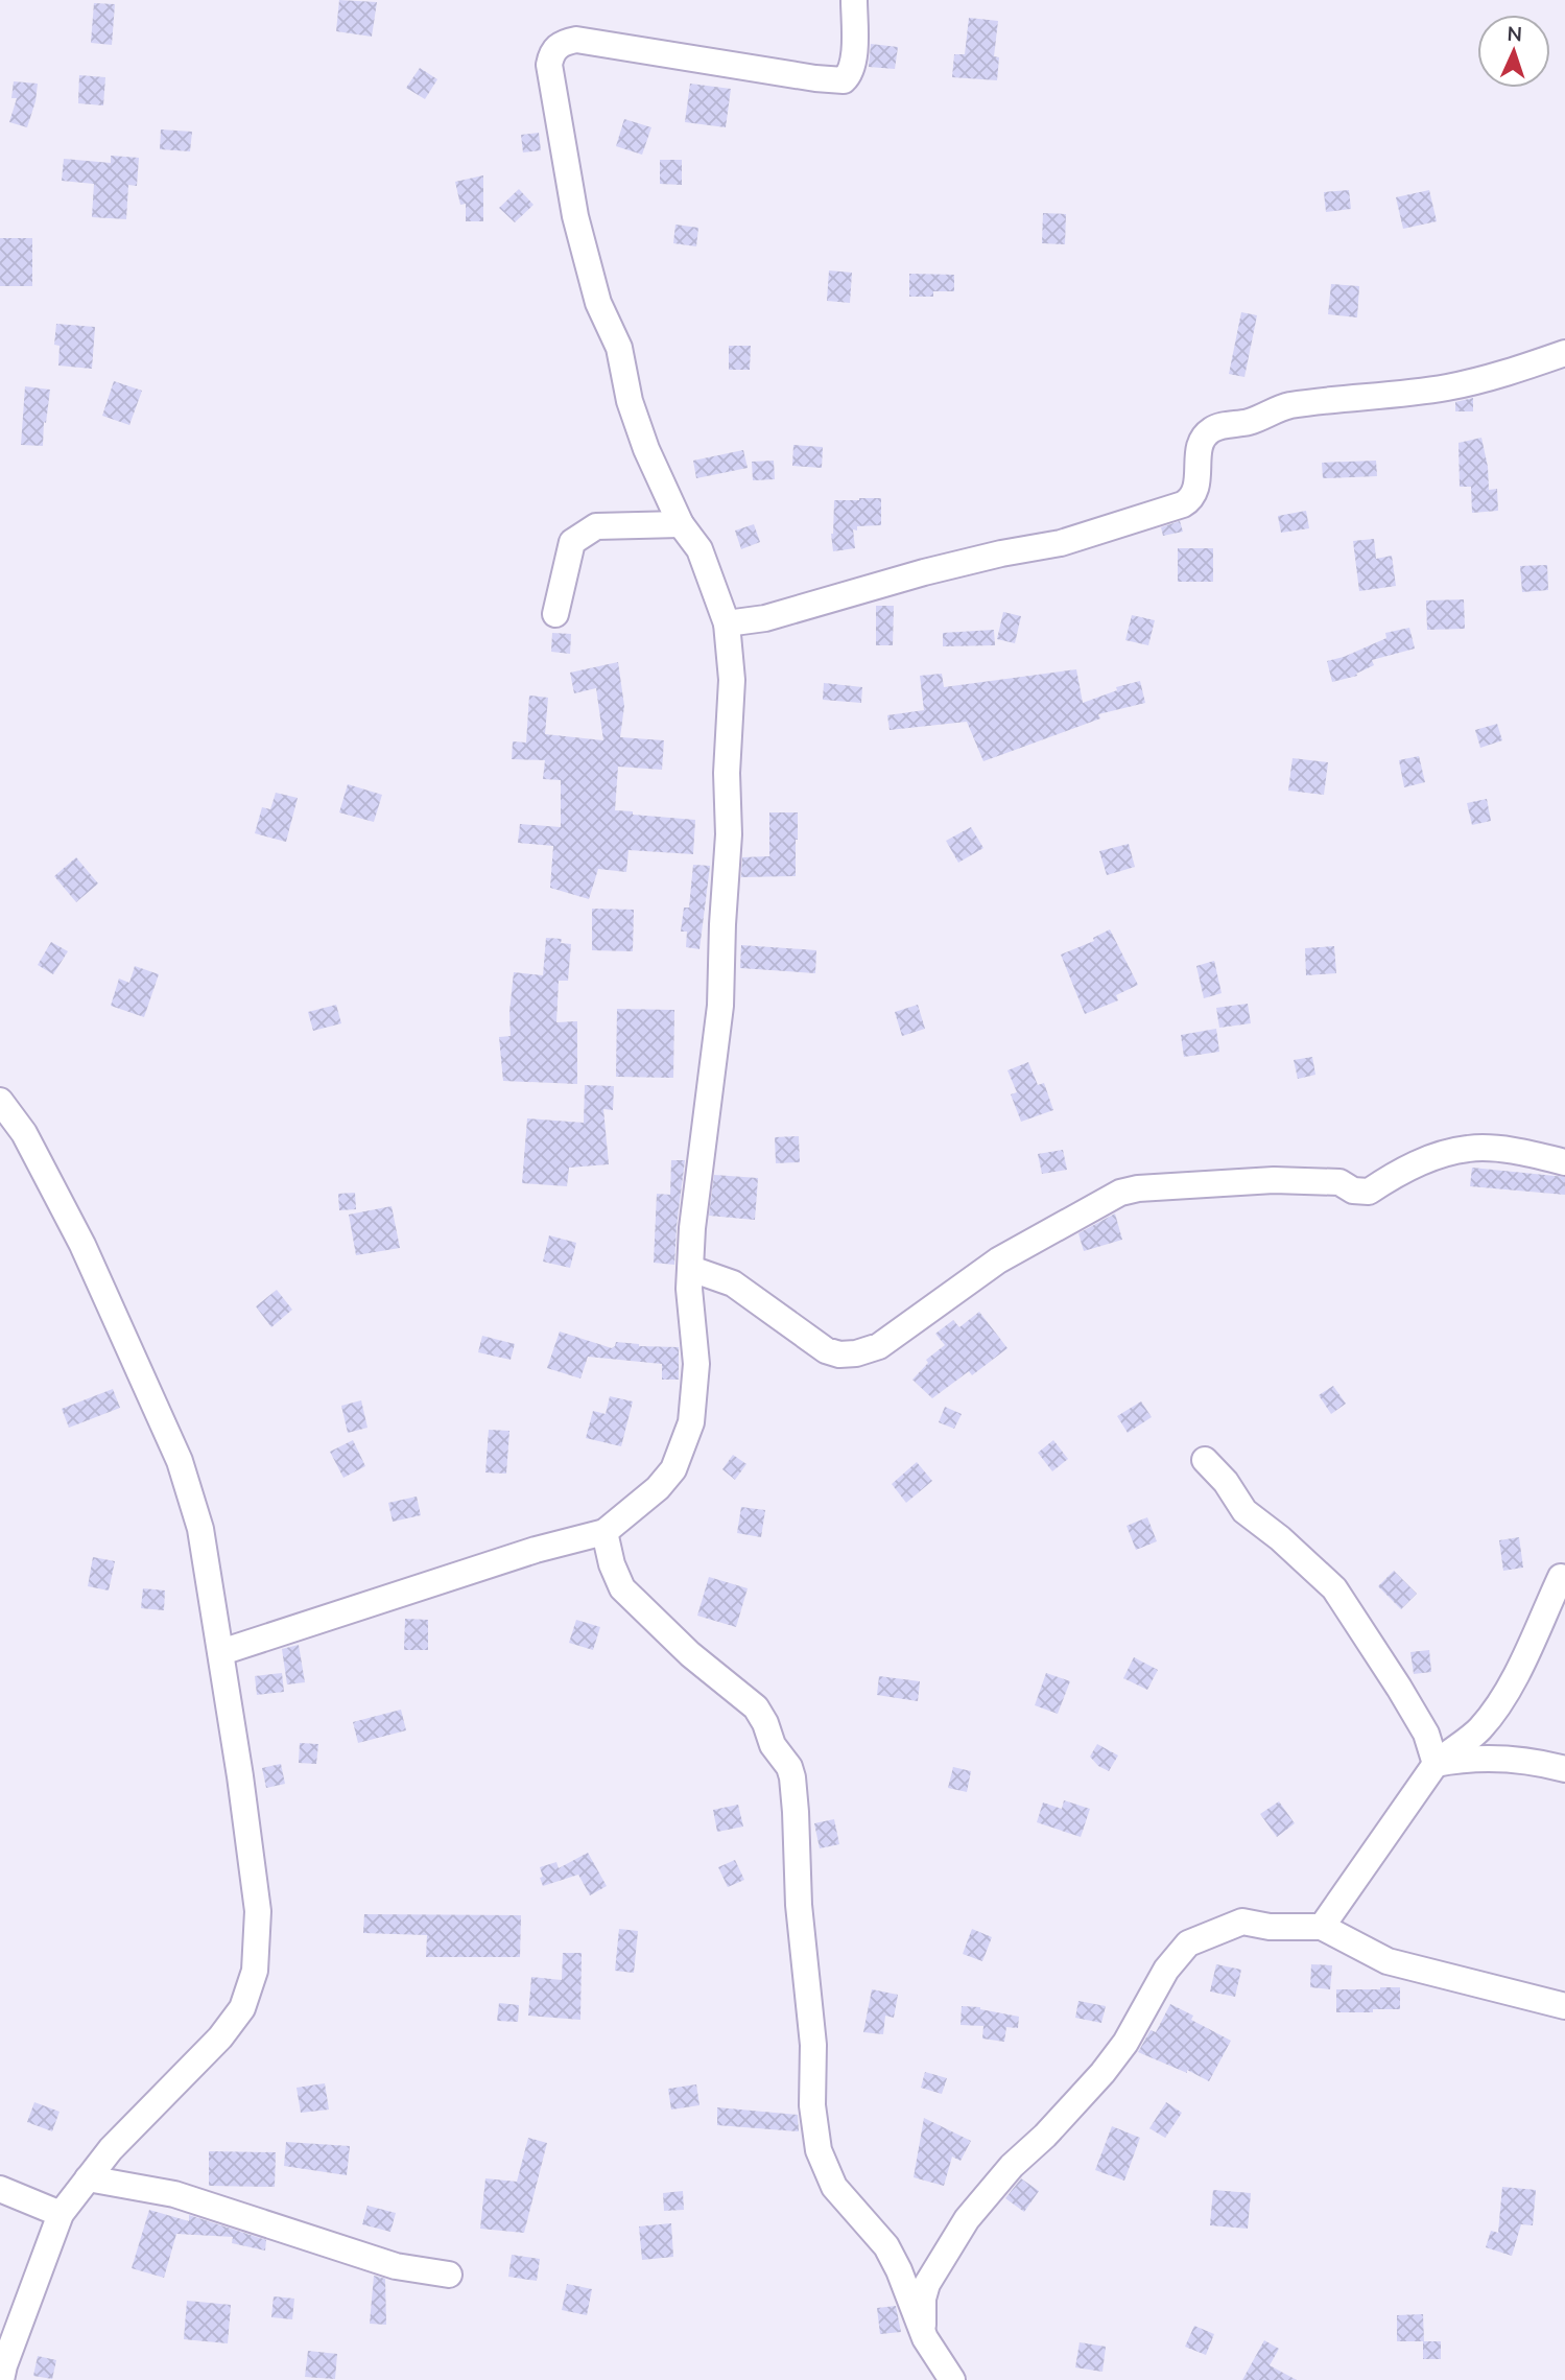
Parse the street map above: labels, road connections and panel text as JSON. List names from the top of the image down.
{
  "north": "top"
}
